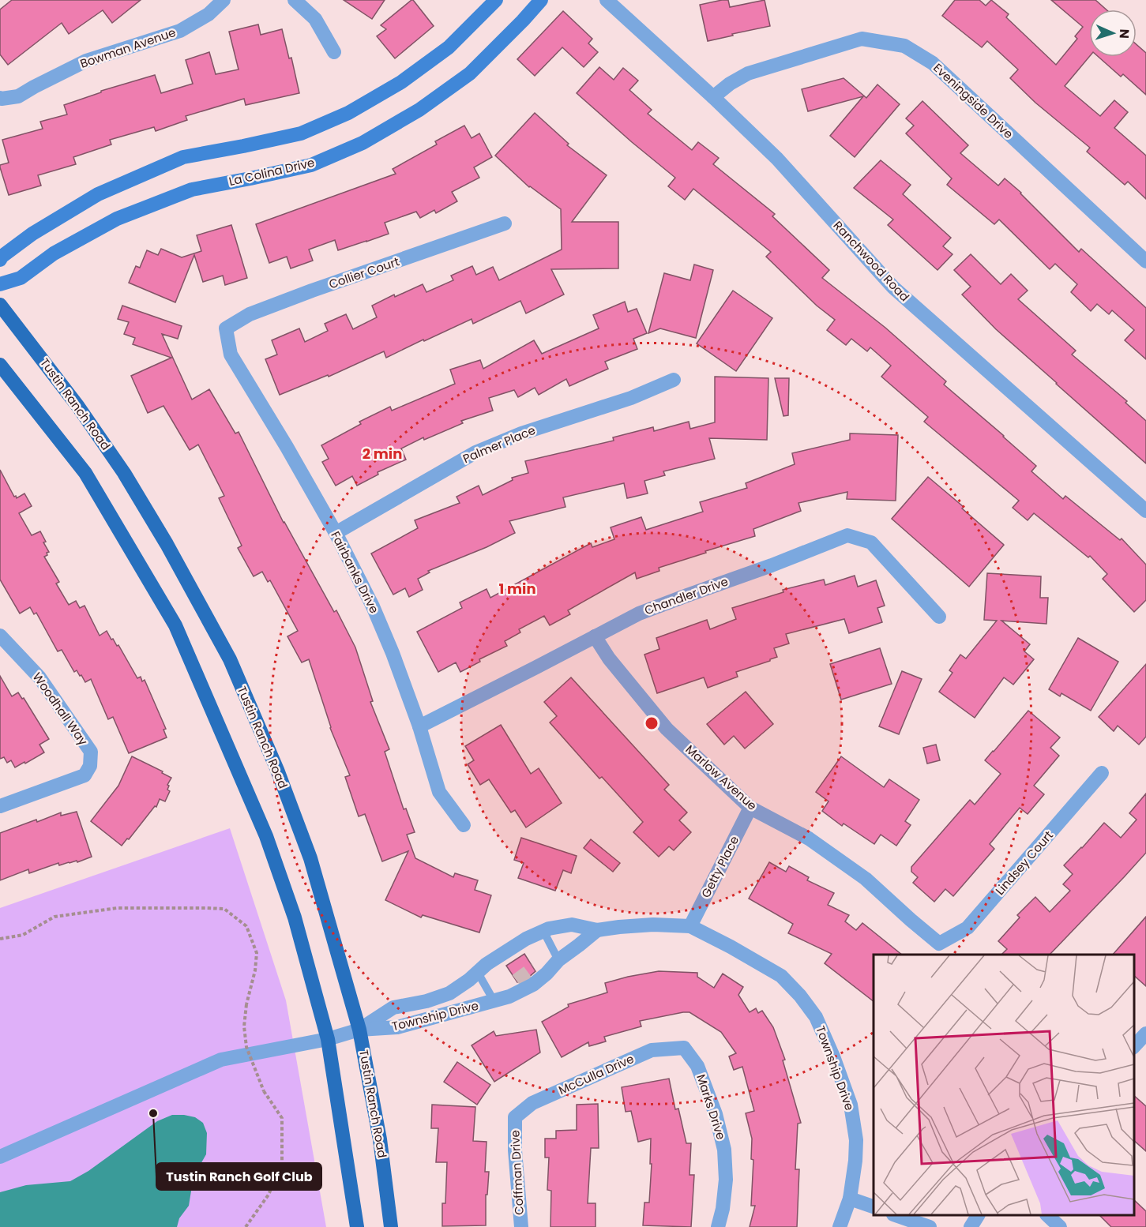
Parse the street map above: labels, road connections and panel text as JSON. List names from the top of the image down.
{
  "streets": {
    "main road": ["Tustin Ranch Road"],
    "street": [
      "Bowman Avenue",
      "Eveningside Drive",
      "La Colina Drive",
      "Ranchwood Road",
      "Collier Court",
      "Palmer Place",
      "Fairbanks Drive",
      "Chandler Drive",
      "Woodhall Way",
      "Marlow Avenue",
      "Lindsey Court",
      "Getty Place",
      "Township Drive",
      "McCulla Drive",
      "Marks Drive",
      "Coffman Drive"
    ]
  },
  "crossings": [
    ["Eveningside Drive", "Ranchwood Road"],
    ["Collier Court", "Fairbanks Drive"],
    ["Tustin Ranch Road", "Township Drive"],
    ["Palmer Place", "Fairbanks Drive"],
    ["Fairbanks Drive", "Chandler Drive"],
    ["Chandler Drive", "Marlow Avenue"],
    ["Marlow Avenue", "Lindsey Court"],
    ["Marlow Avenue", "Getty Place"],
    ["Getty Place", "Township Drive"],
    ["McCulla Drive", "Marks Drive"],
    ["McCulla Drive", "Coffman Drive"]
  ],
  "places": ["Tustin Ranch Golf Club"],
  "north": "right",
  "rings": ["2 min", "1 min"]
}
